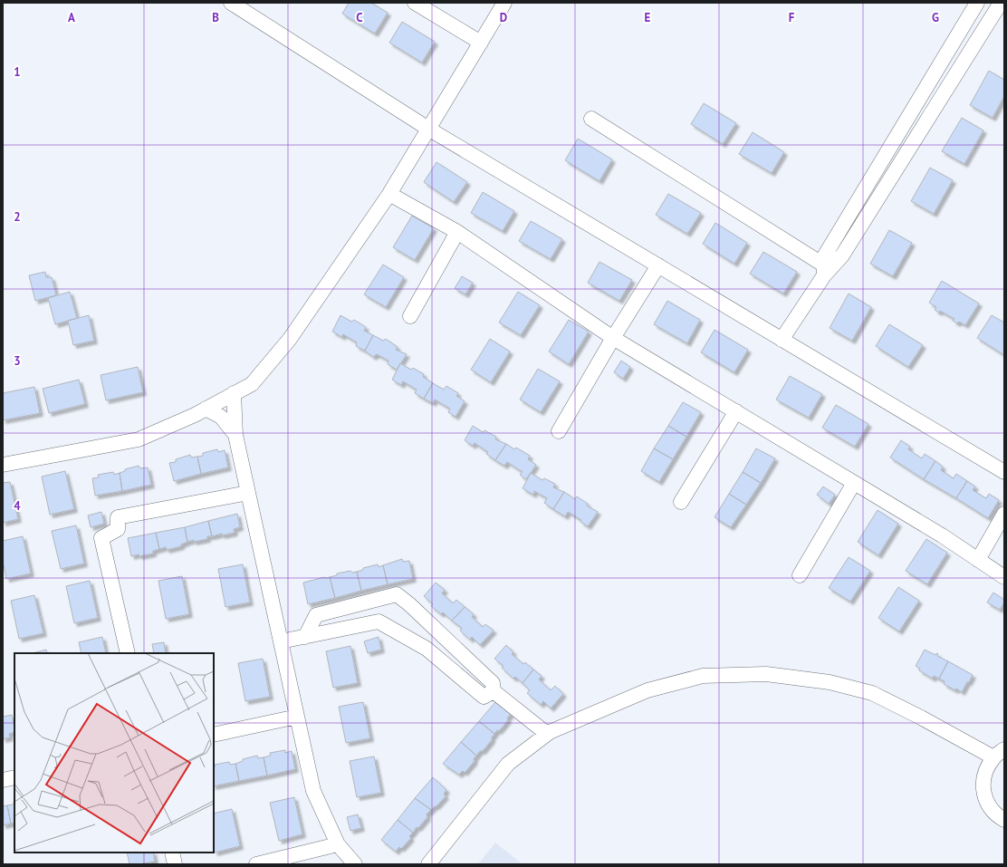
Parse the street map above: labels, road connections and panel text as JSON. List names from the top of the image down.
{
  "grid": {
    "columns": [
      "A",
      "B",
      "C",
      "D",
      "E",
      "F",
      "G"
    ],
    "rows": [
      "1",
      "2",
      "3",
      "4"
    ]
  }
}
